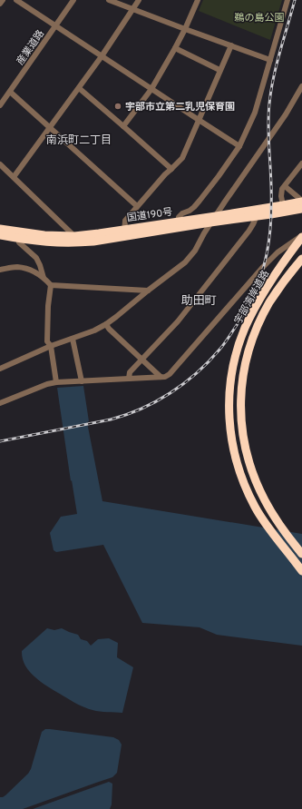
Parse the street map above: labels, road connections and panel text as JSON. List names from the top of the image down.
{
  "streets": {
    "highway": ["国道190号", "宇部湾岸道路"],
    "street": ["産業道路"]
  },
  "districts": ["南浜町二丁目", "助田町"],
  "parks": ["鵜の島公園"],
  "places": ["宇部市立第二乳児保育園"]
}
